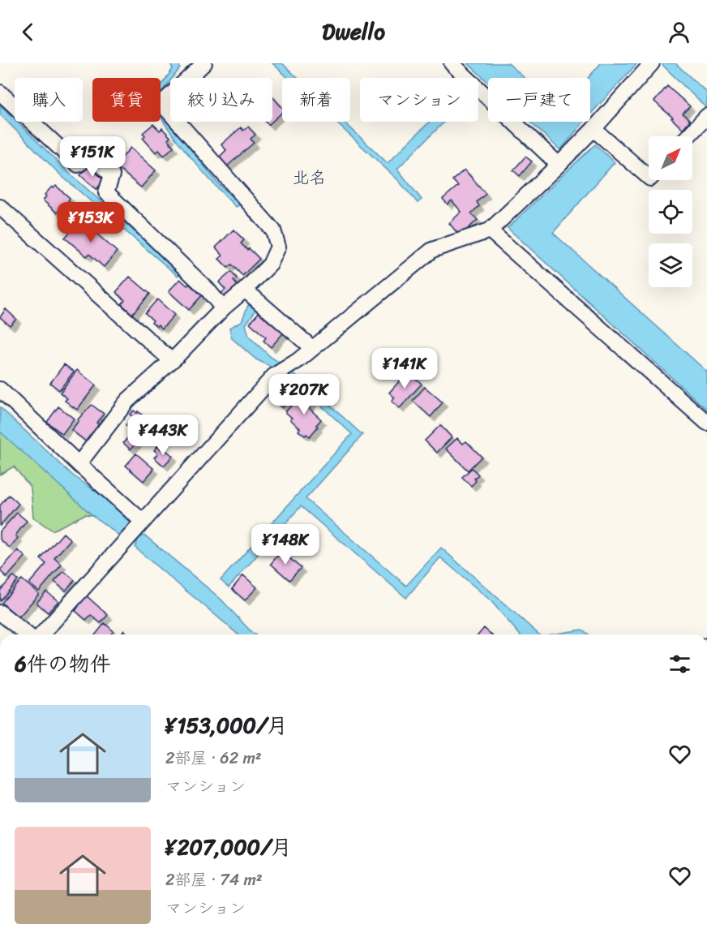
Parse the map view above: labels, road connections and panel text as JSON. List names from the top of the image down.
{
  "districts": ["北名"],
  "north": "top right",
  "page": {
    "header": "Dwello",
    "chip": [
      "購入",
      "賃貸",
      "絞り込み",
      "新着",
      "マンション",
      "一戸建て"
    ],
    "price": [
      "¥151K",
      "¥153K",
      "¥141K",
      "¥207K",
      "¥443K",
      "¥148K"
    ],
    "heading": "6件の物件",
    "list": [
      {
        "name": "¥153,000/月",
        "note": "2部屋 · 62 m² · マンション"
      },
      {
        "name": "¥207,000/月",
        "note": "2部屋 · 74 m² · マンション"
      }
    ]
  }
}
